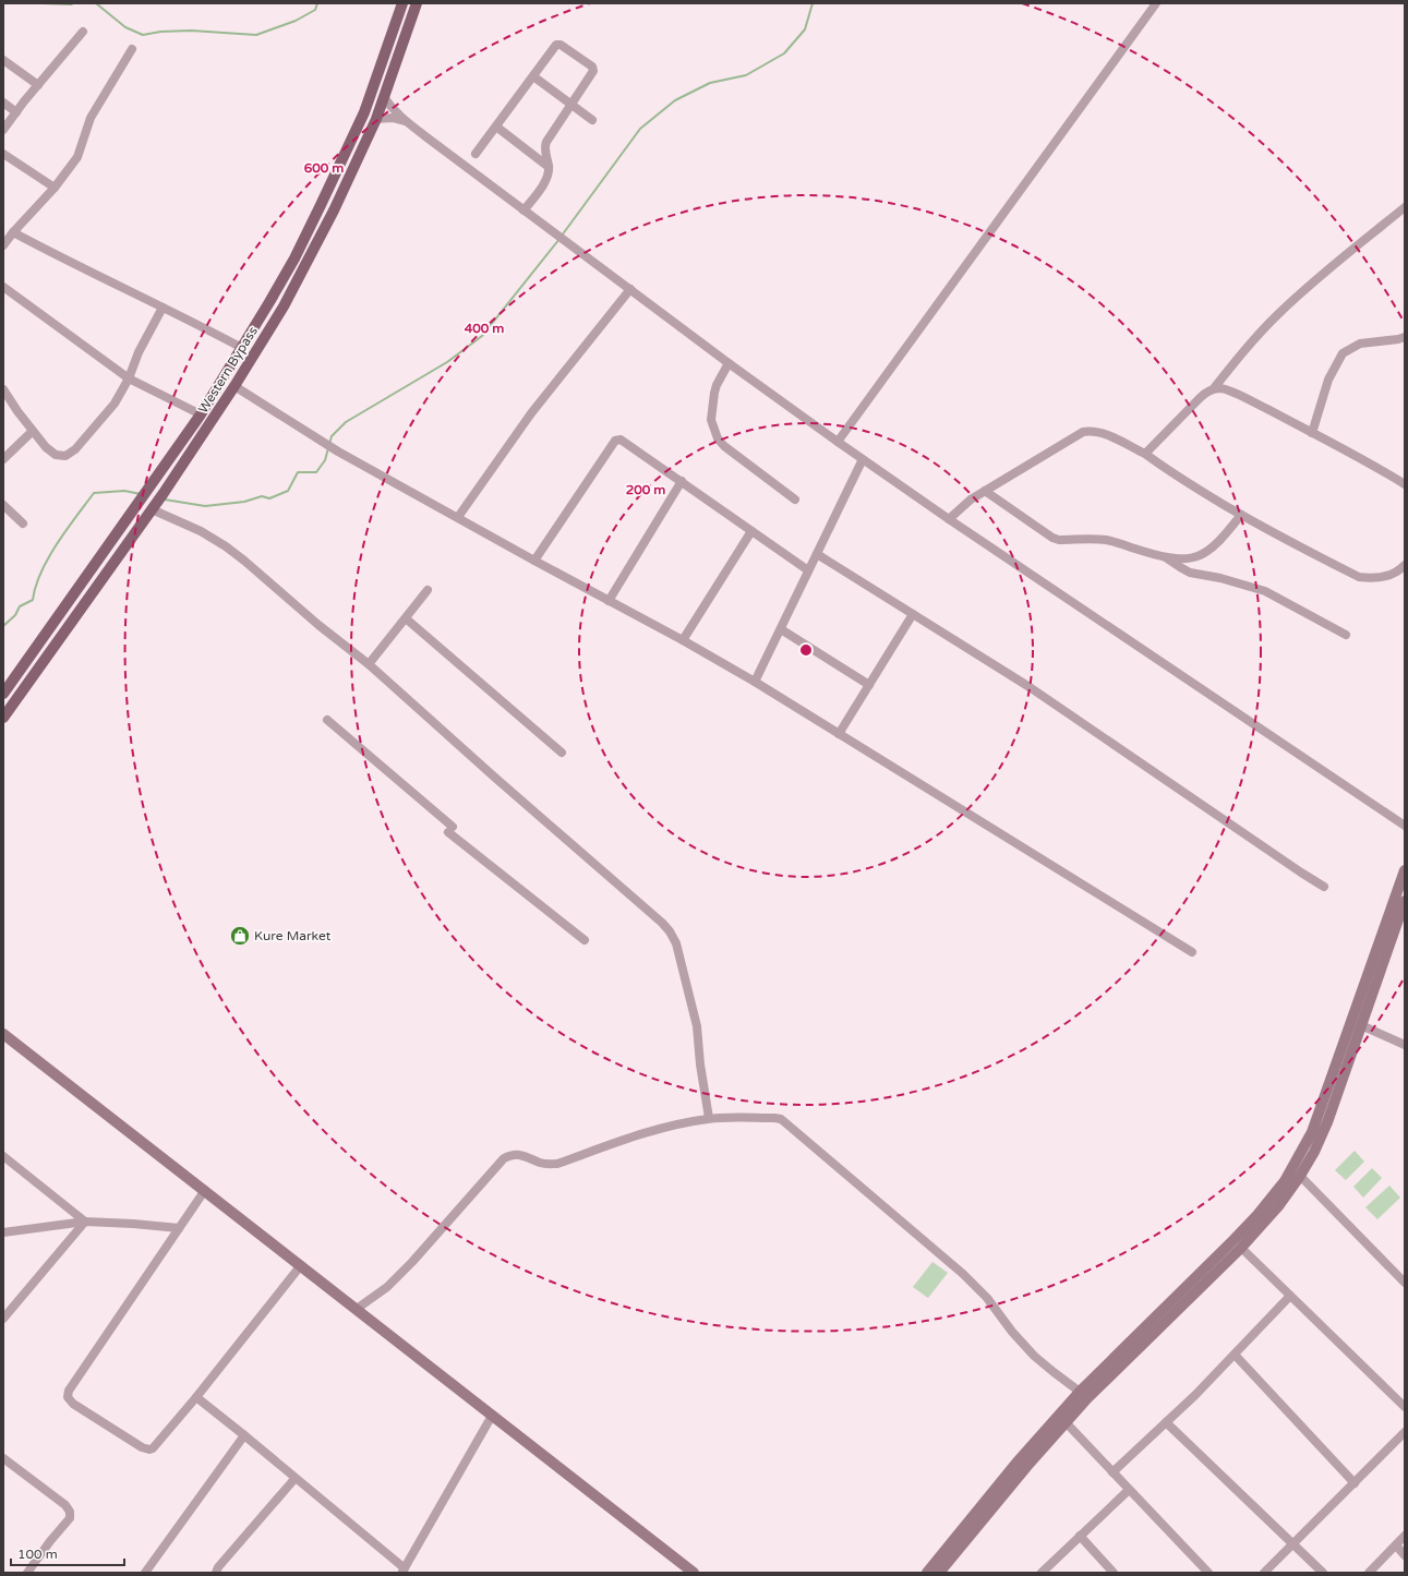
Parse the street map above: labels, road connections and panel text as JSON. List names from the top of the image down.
{
  "streets": {
    "main road": ["Western Bypass"]
  },
  "places": {
    "shop": ["Kure Market"]
  },
  "scale_bar": "100 m",
  "rings": ["600 m", "400 m", "200 m"]
}
